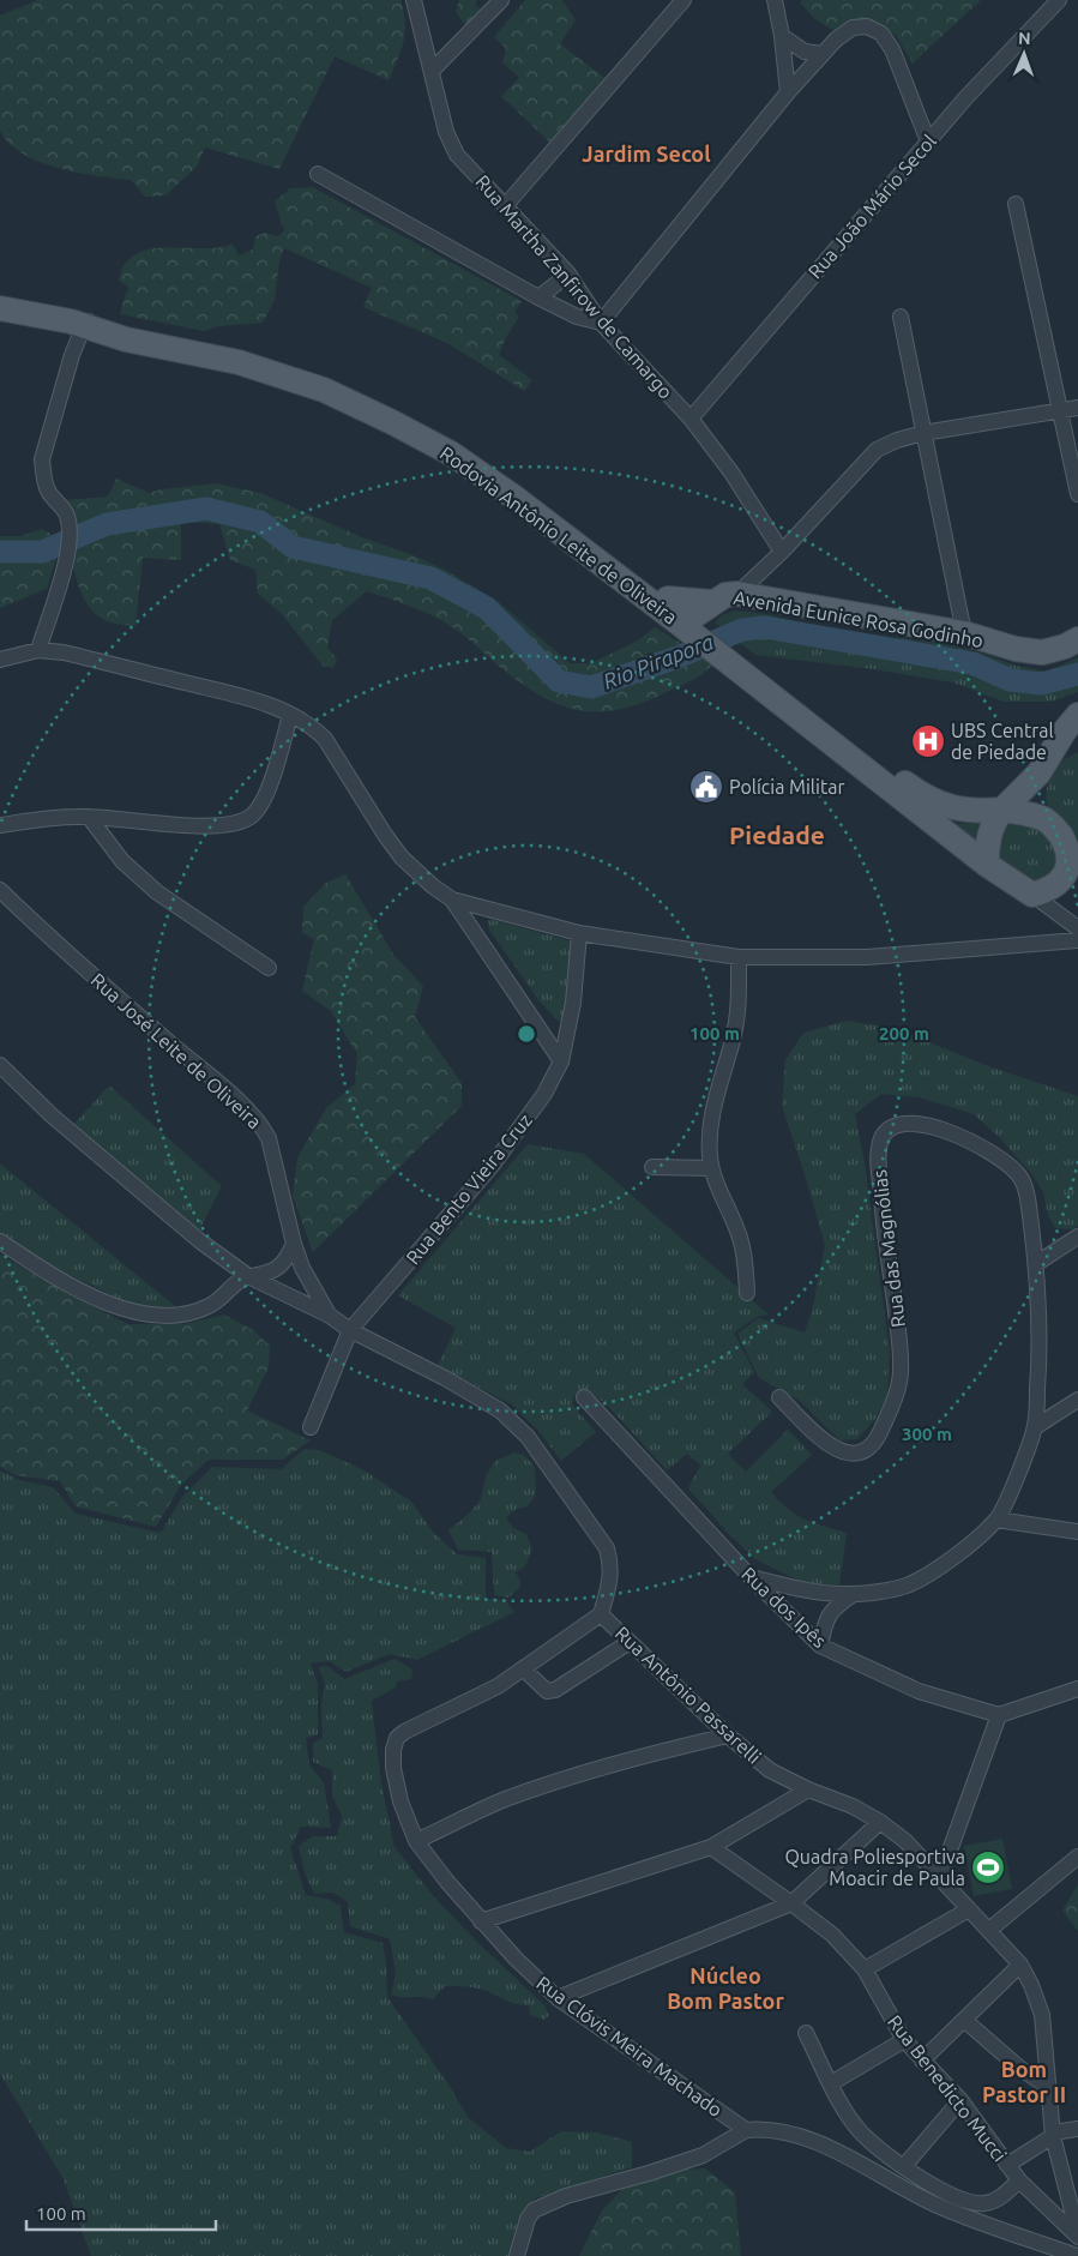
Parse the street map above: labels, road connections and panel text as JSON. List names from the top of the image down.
{
  "streets": {
    "main road": ["Rodovia Antônio Leite de Oliveira", "Avenida Eunice Rosa Godinho"],
    "street": [
      "Rua João Mário Secol",
      "Rua Martha Zanfirow de Camargo",
      "Rua José Leite de Oliveira",
      "Rua Bento Vieira Cruz",
      "Rua das Magnólias",
      "Rua dos Ipês",
      "Rua Antônio Passarelli",
      "Rua Clóvis Meira Machado",
      "Rua Benedicto Mucci"
    ]
  },
  "crossings": [
    ["Rua João Mário Secol", "Rua Martha Zanfirow de Camargo"],
    ["Rodovia Antônio Leite de Oliveira", "Avenida Eunice Rosa Godinho"],
    ["Rua José Leite de Oliveira", "Rua Antônio Passarelli"],
    ["Rua Bento Vieira Cruz", "Rua Antônio Passarelli"],
    ["Rua das Magnólias", "Rua dos Ipês"],
    ["Rua Antônio Passarelli", "Rua Clóvis Meira Machado"],
    ["Rua Antônio Passarelli", "Rua Benedicto Mucci"]
  ],
  "districts": [
    "Jardim Secol",
    "Piedade",
    "Núcleo Bom Pastor",
    "Bom Pastor II"
  ],
  "water": ["Rio Pirapora"],
  "places": {
    "hospital": ["UBS Central de Piedade"],
    "public building": ["Polícia Militar"],
    "sports": ["Quadra Poliesportiva Moacir de Paula"]
  },
  "scale_bar": "100 m",
  "north": "top",
  "rings": ["100 m", "200 m", "300 m"]
}
